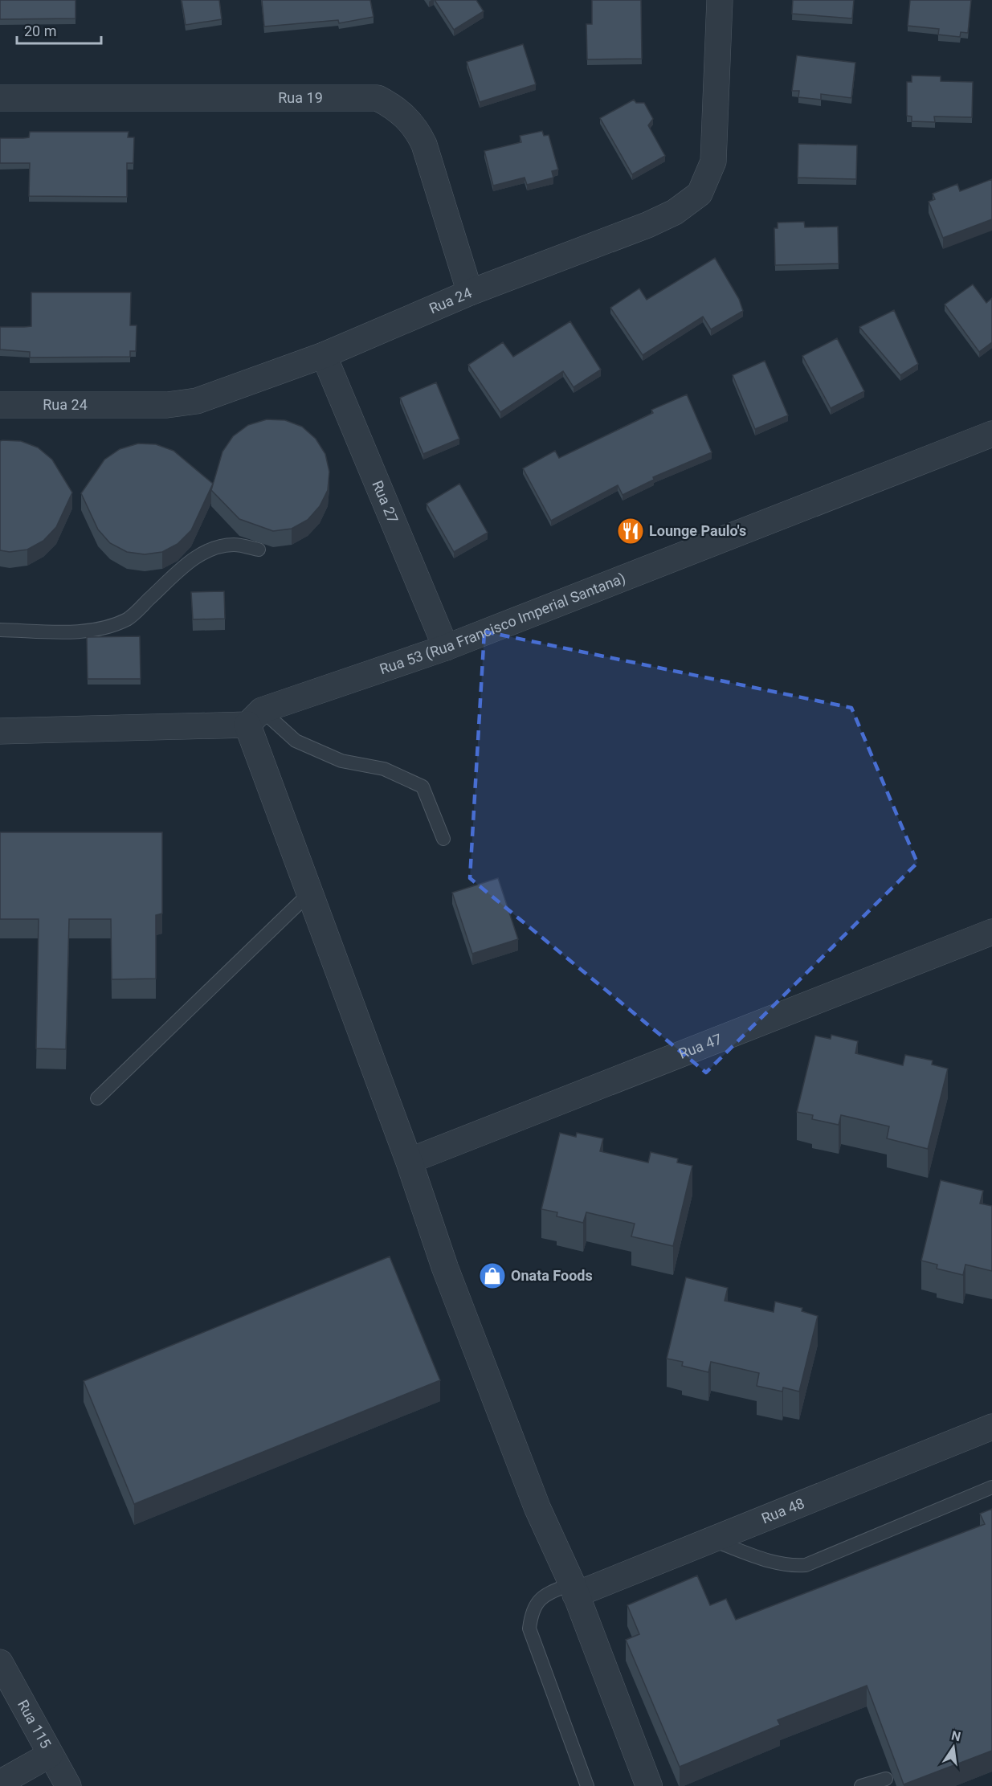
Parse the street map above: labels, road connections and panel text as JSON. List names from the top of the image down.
{
  "streets": {
    "street": [
      "Rua 19",
      "Rua 24",
      "Rua 27",
      "Rua 53 (Rua Francisco Imperial Santana)",
      "Rua 47",
      "Rua 48",
      "Rua 115"
    ]
  },
  "crossings": [
    ["Rua 19", "Rua 24"],
    ["Rua 24", "Rua 27"],
    ["Rua 27", "Rua 53 (Rua Francisco Imperial Santana)"]
  ],
  "places": {
    "restaurant": ["Lounge Paulo's"],
    "shop": ["Onata Foods"]
  },
  "scale_bar": "20 m",
  "north": "top"
}
